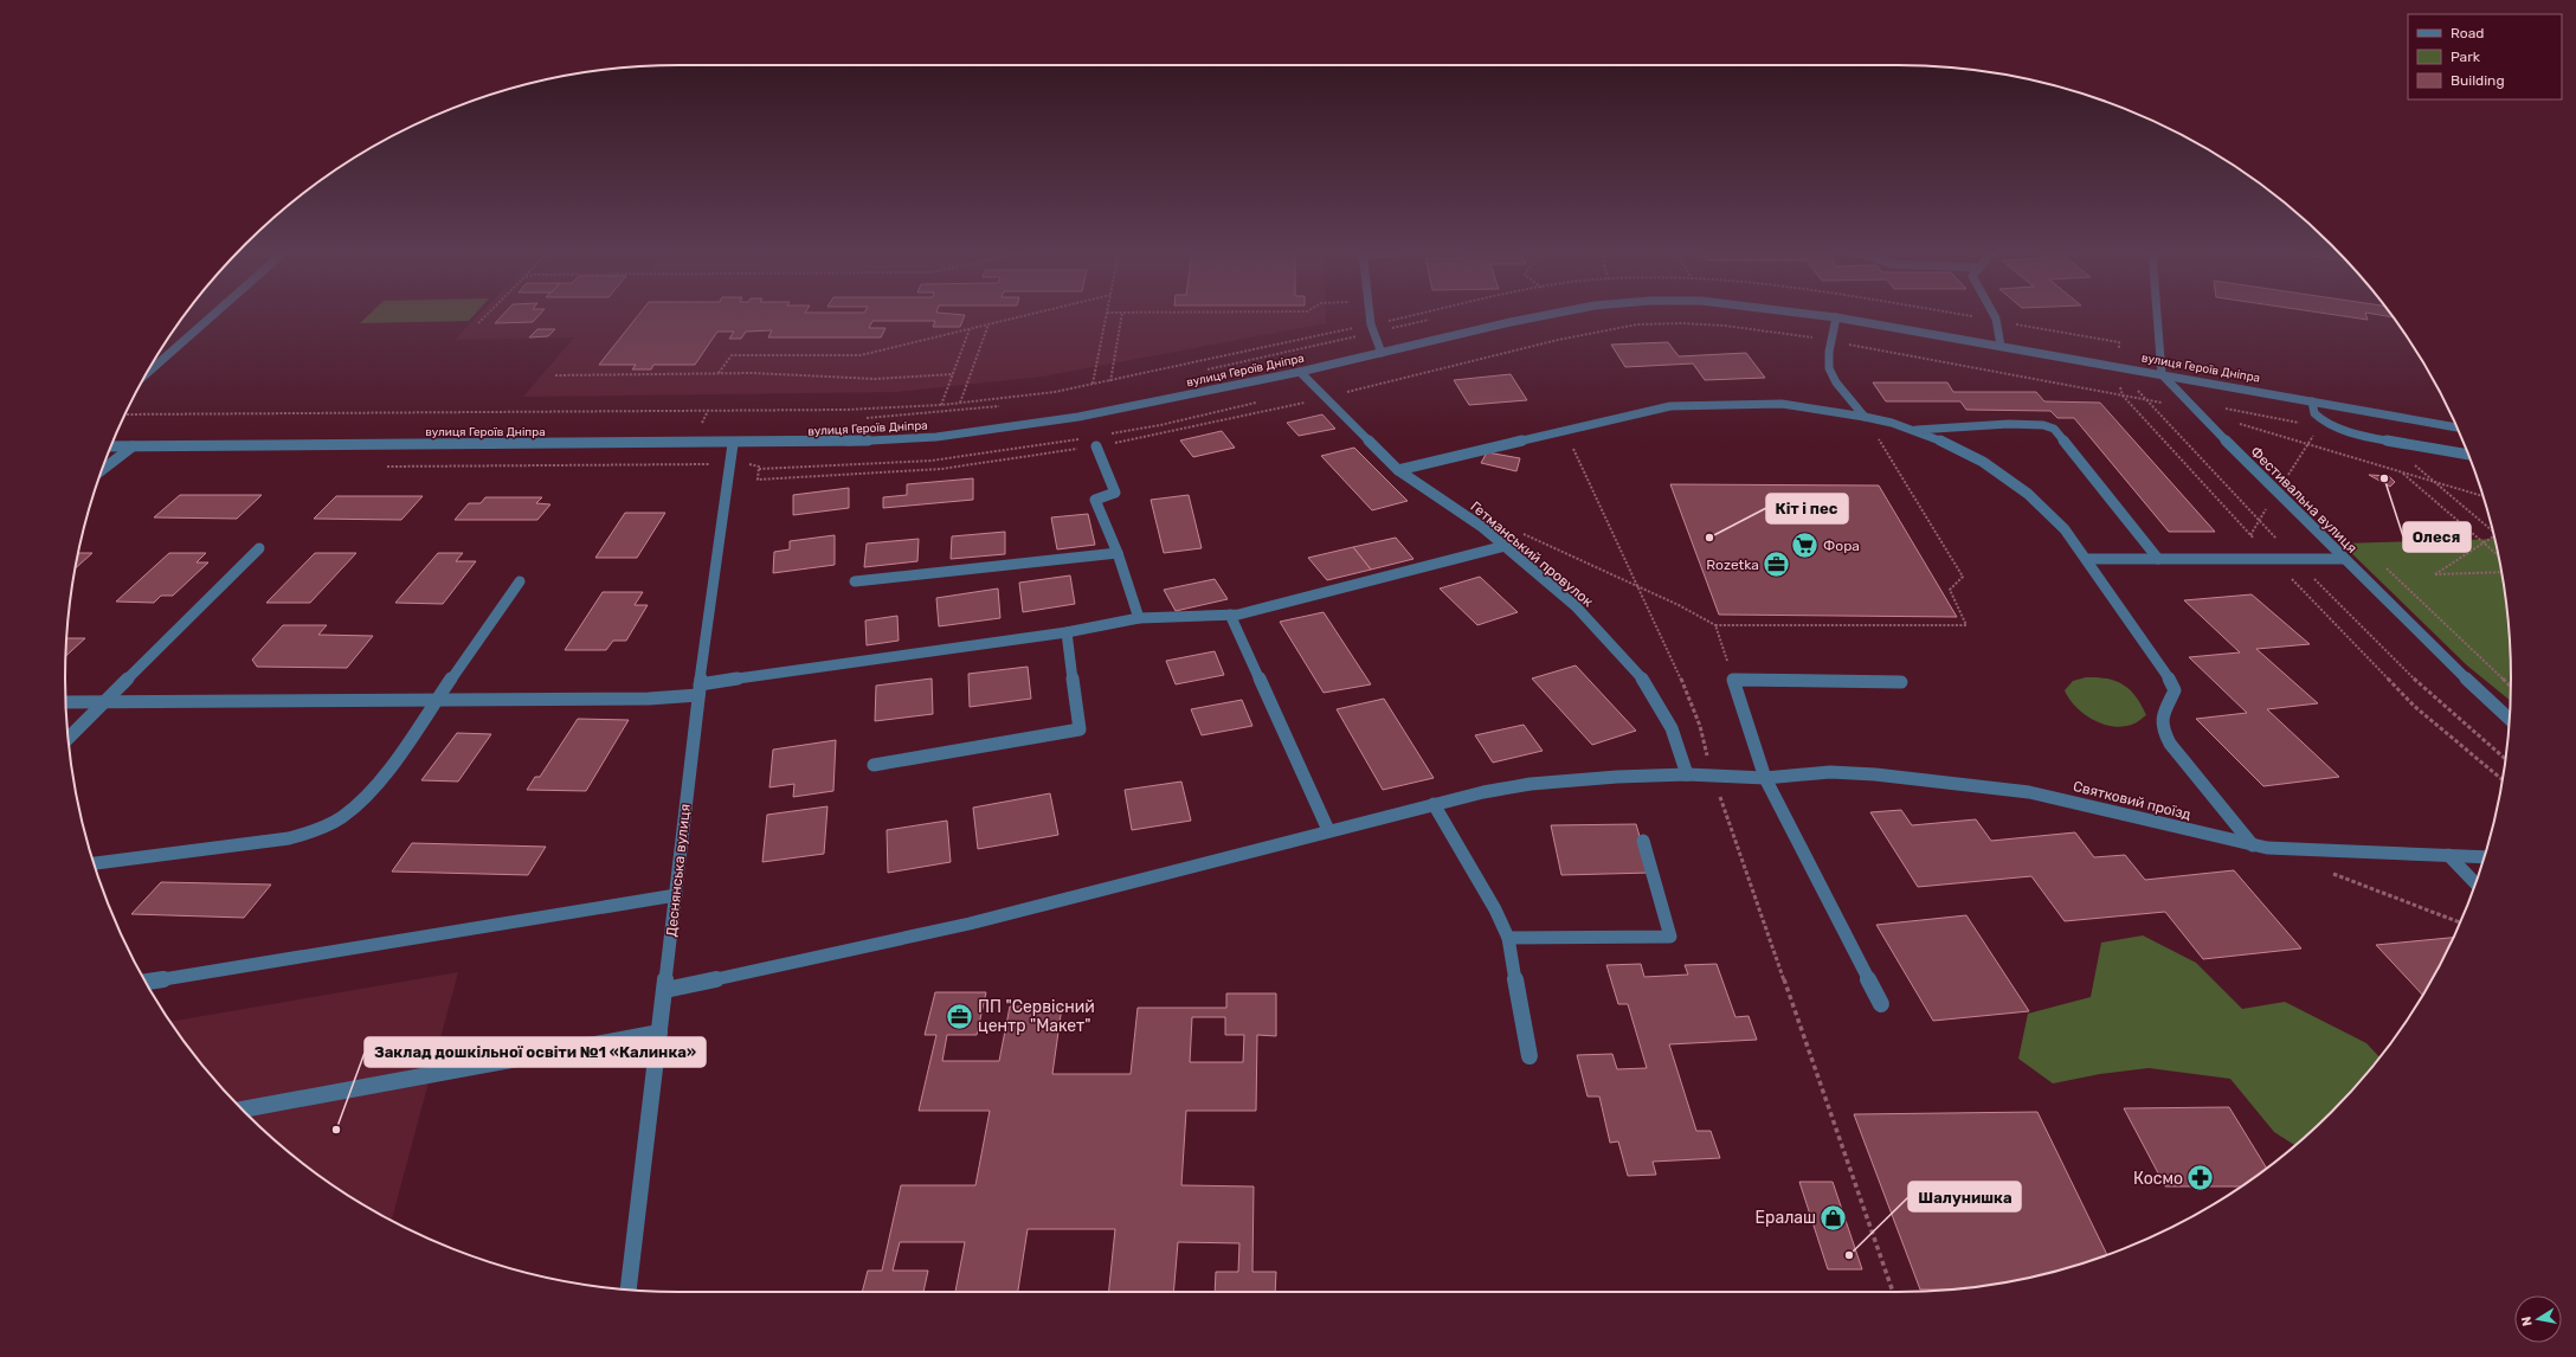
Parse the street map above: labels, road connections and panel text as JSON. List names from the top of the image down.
{
  "streets": {
    "street": [
      "вулиця Героїв Дніпра",
      "Фестивальна вулиця",
      "Гетманський провулок",
      "Святковий проїзд",
      "Деснянська вулиця"
    ]
  },
  "crossings": [
    ["вулиця Героїв Дніпра", "Фестивальна вулиця"],
    ["вулиця Героїв Дніпра", "Гетманський провулок"],
    ["вулиця Героїв Дніпра", "Деснянська вулиця"],
    ["Гетманський провулок", "Святковий проїзд"],
    ["Святковий проїзд", "Деснянська вулиця"]
  ],
  "places": {
    "other": [
      "Олеся",
      "Кіт і пес",
      "Заклад дошкільної освіти №1 «Калинка»",
      "Шалунишка"
    ],
    "supermarket": ["Фора"],
    "office": ["Rozetka", "ПП \"Сервісний центр \"Макет\""],
    "pharmacy": ["Космо"],
    "shop": ["Ералаш"]
  },
  "legend": ["Road", "Park", "Building"],
  "north": "left"
}
